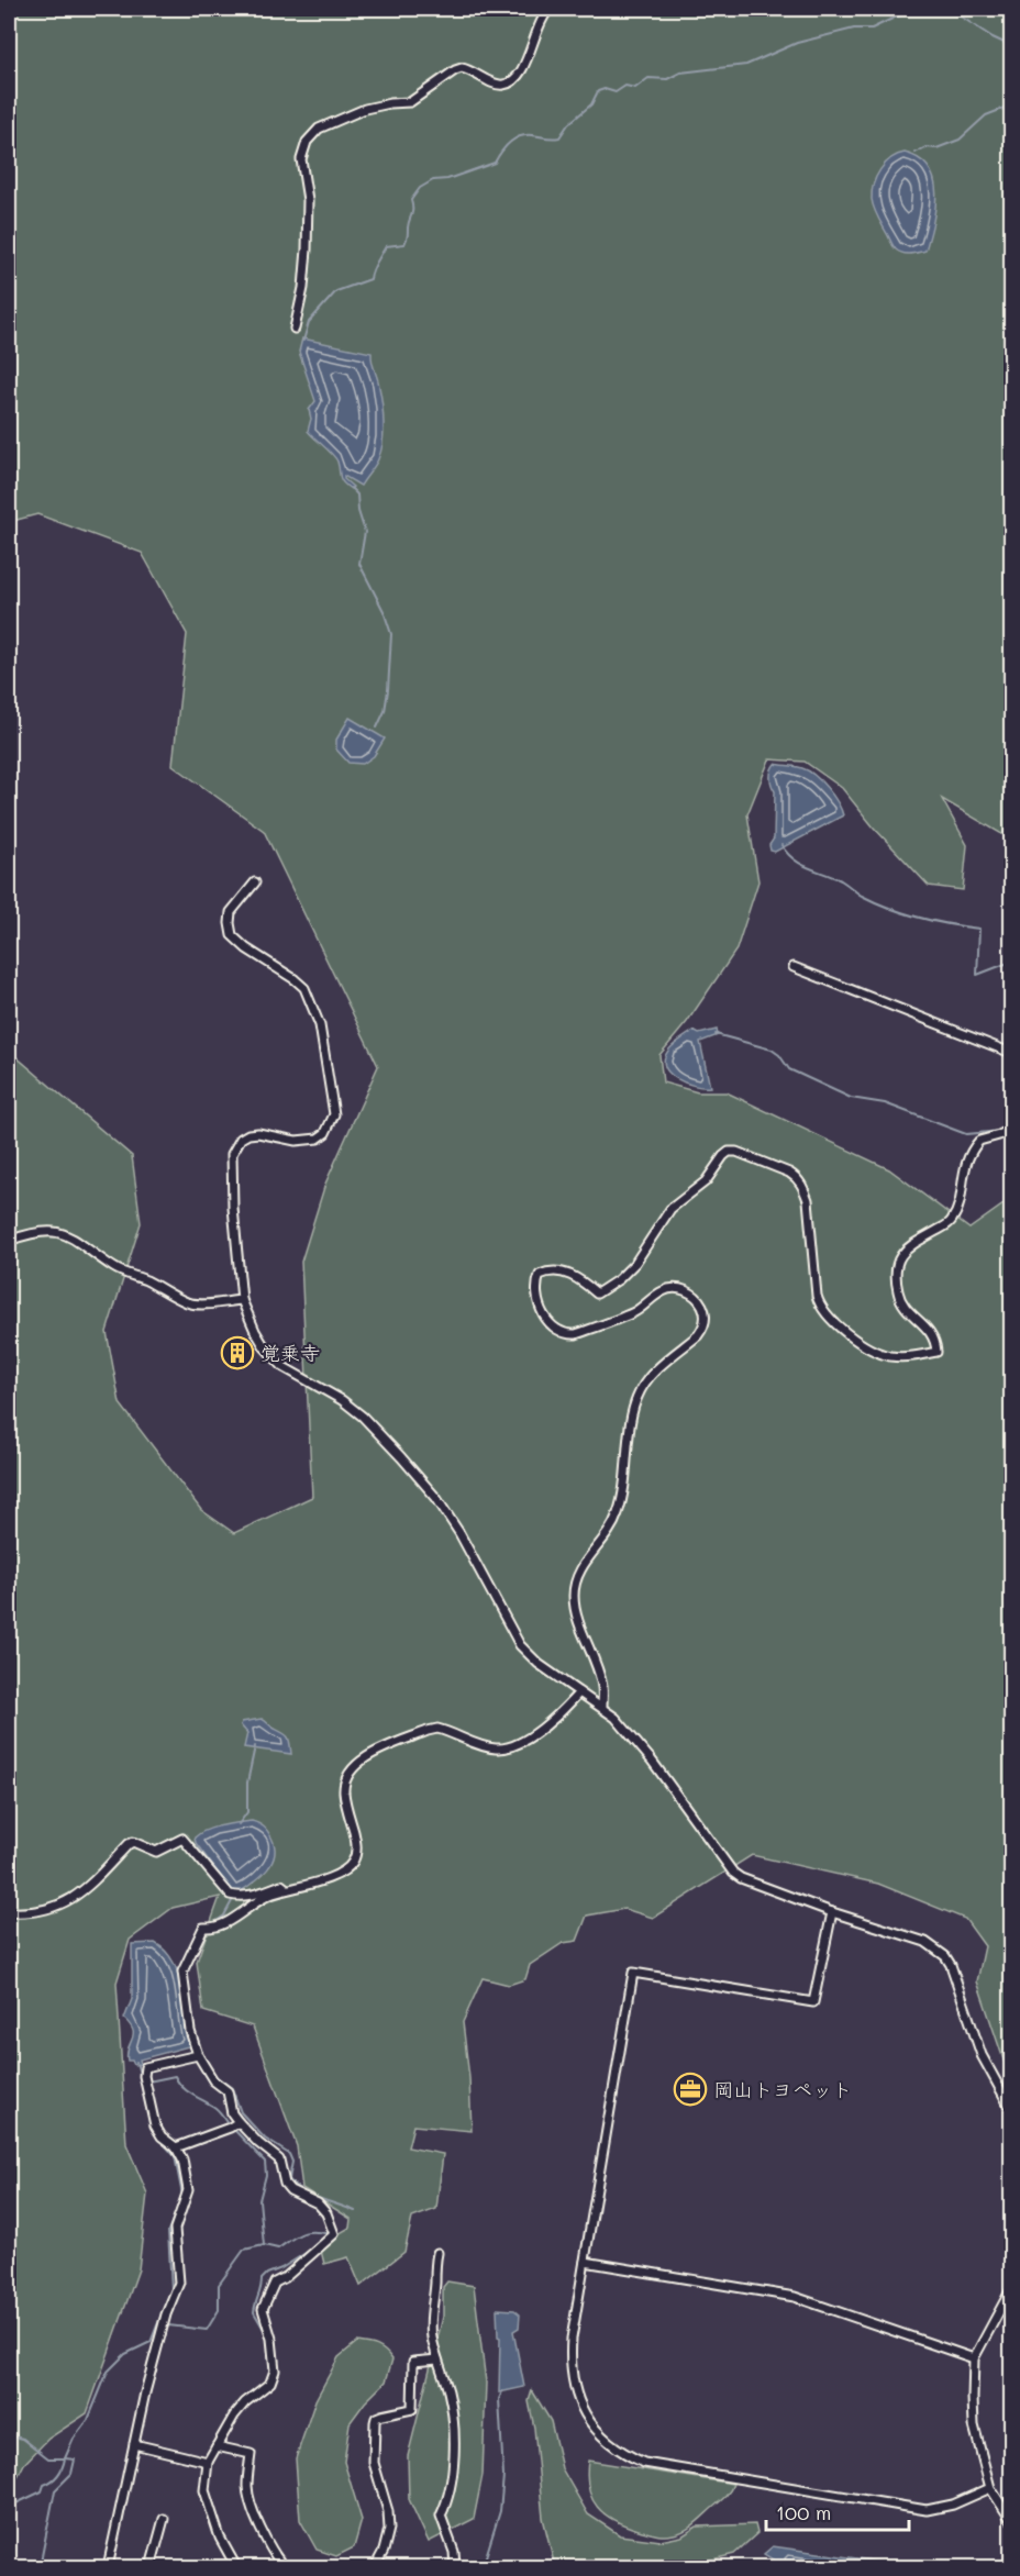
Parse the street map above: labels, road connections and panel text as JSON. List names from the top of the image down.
{
  "places": {
    "building": ["覚乗寺"],
    "office": ["岡山トヨペット"]
  },
  "scale_bar": "100 m"
}
